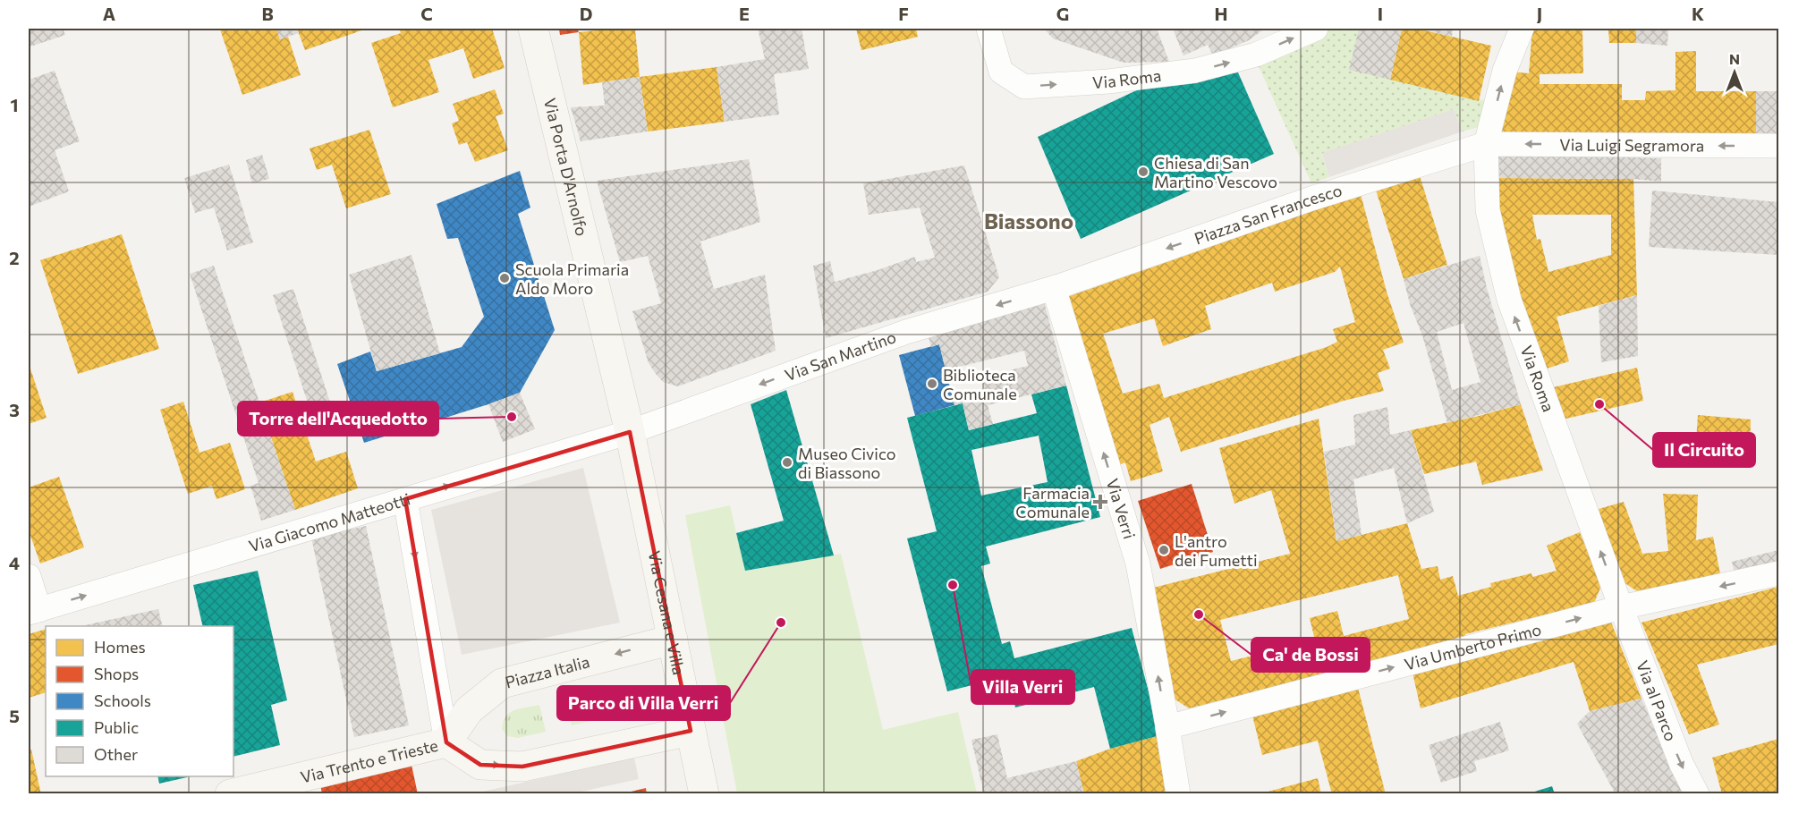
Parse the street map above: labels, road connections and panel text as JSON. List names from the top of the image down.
{
  "streets": {
    "main road": [
      "Via Porta D'Arnolfo",
      "Via Cesana e Villa",
      "Piazza Italia",
      "Via Trento e Trieste"
    ],
    "street": [
      "Via Roma",
      "Via Luigi Segramora",
      "Piazza San Francesco",
      "Via San Martino",
      "Via Verri",
      "Via Giacomo Matteotti",
      "Via Umberto Primo",
      "Via al Parco"
    ]
  },
  "crossings": [
    ["Via Roma", "Via Luigi Segramora"],
    ["Via Roma", "Piazza San Francesco"],
    ["Via Roma", "Via Umberto Primo"],
    ["Via Roma", "Via al Parco"],
    ["Via Luigi Segramora", "Piazza San Francesco"],
    ["Via Porta D'Arnolfo", "Via San Martino"],
    ["Via Porta D'Arnolfo", "Via Giacomo Matteotti"],
    ["Via Porta D'Arnolfo", "Via Cesana e Villa"],
    ["Piazza San Francesco", "Via San Martino"],
    ["Piazza San Francesco", "Via Verri"],
    ["Via San Martino", "Via Verri"],
    ["Via San Martino", "Via Giacomo Matteotti"],
    ["Via San Martino", "Via Cesana e Villa"],
    ["Via Verri", "Via Umberto Primo"],
    ["Via Giacomo Matteotti", "Via Cesana e Villa"],
    ["Via Cesana e Villa", "Piazza Italia"],
    ["Via Umberto Primo", "Via al Parco"],
    ["Piazza Italia", "Via Trento e Trieste"]
  ],
  "one_way": [
    "Via Luigi Segramora",
    "Piazza San Francesco",
    "Via San Martino",
    "Via Verri",
    "Via Giacomo Matteotti",
    "Piazza Italia",
    "Via al Parco"
  ],
  "districts": ["Biassono"],
  "places": {
    "other": [
      "Chiesa di San Martino Vescovo",
      "Scuola Primaria Aldo Moro",
      "Biblioteca Comunale",
      "Il Circuito",
      "Torre dell'Acquedotto",
      "Museo Civico di Biassono",
      "L'antro dei Fumetti",
      "Villa Verri",
      "Ca' de Bossi",
      "Parco di Villa Verri"
    ],
    "health": ["Farmacia Comunale"]
  },
  "legend": [
    "Homes",
    "Shops",
    "Schools",
    "Public",
    "Other"
  ],
  "north": "top",
  "grid": {
    "columns": [
      "A",
      "B",
      "C",
      "D",
      "E",
      "F",
      "G",
      "H",
      "I",
      "J",
      "K"
    ],
    "rows": [
      "1",
      "2",
      "3",
      "4",
      "5"
    ]
  }
}
